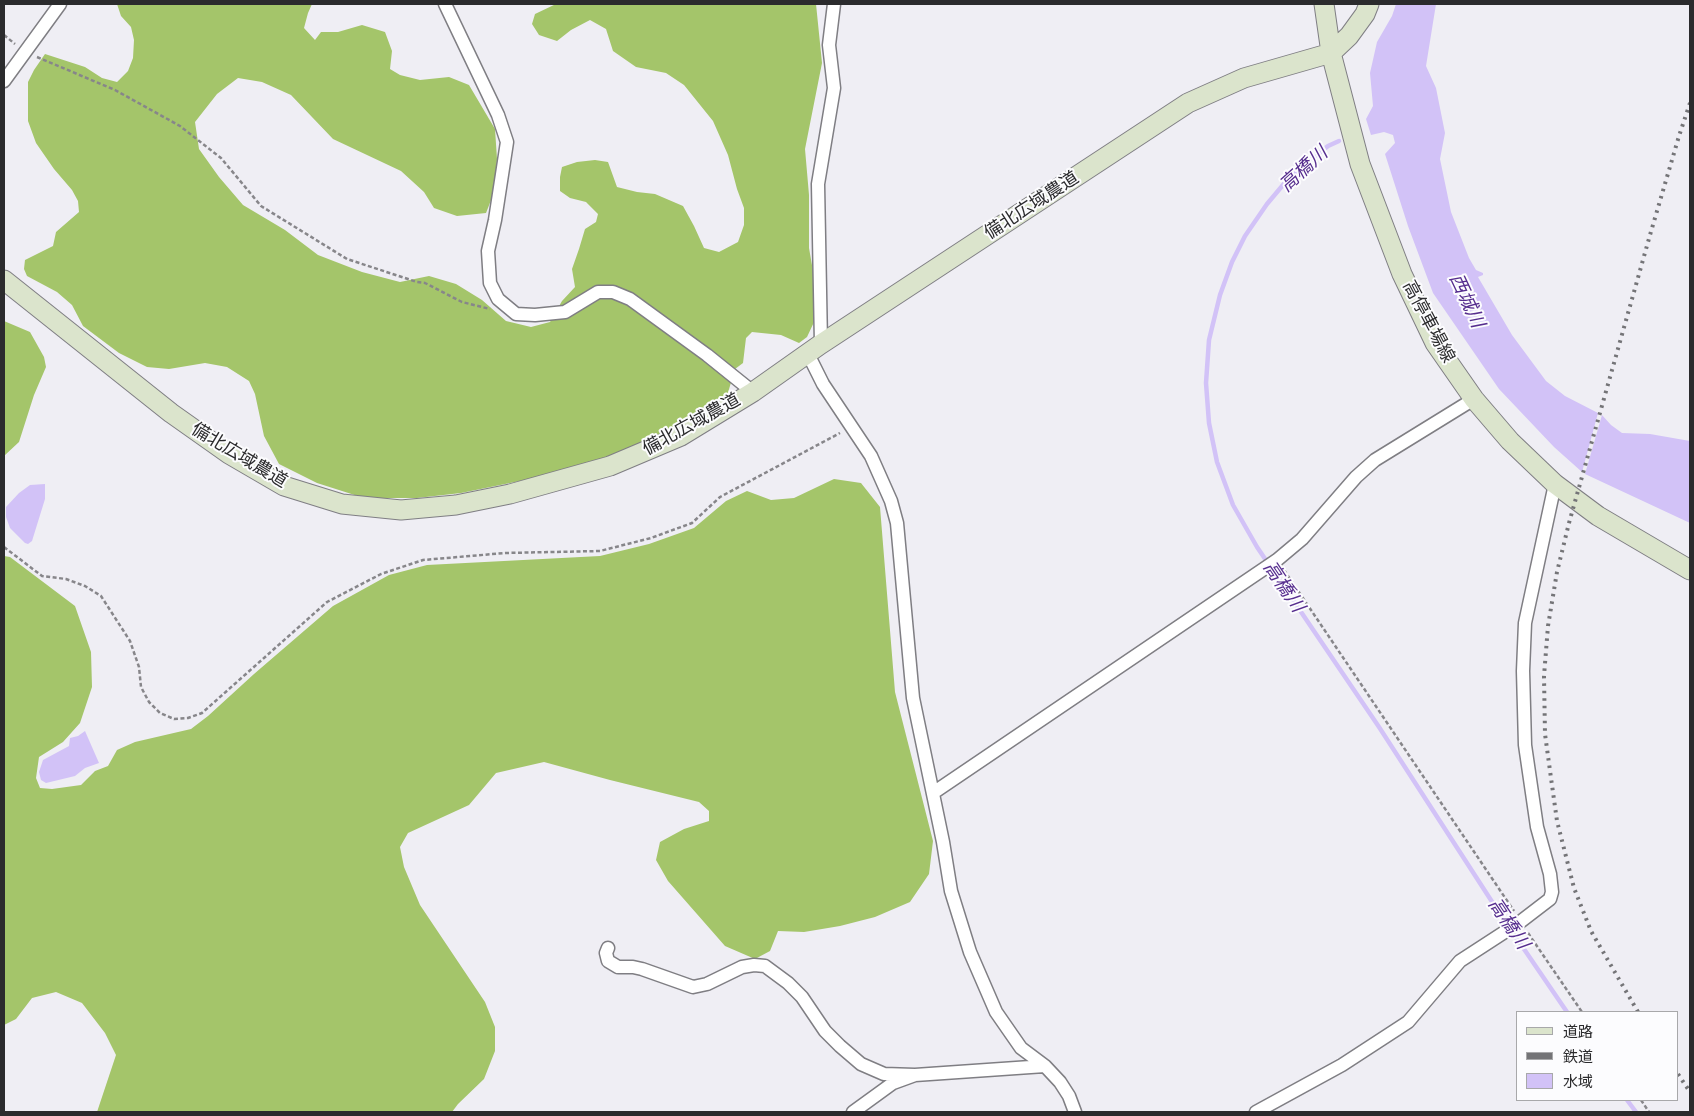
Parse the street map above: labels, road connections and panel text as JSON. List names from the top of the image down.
{
  "streets": {
    "street": ["備北広域農道", "高停車場線"]
  },
  "crossings": [
    ["備北広域農道", "高停車場線"]
  ],
  "water": ["高橋川", "西城川"],
  "legend": ["道路", "鉄道", "水域"]
}
